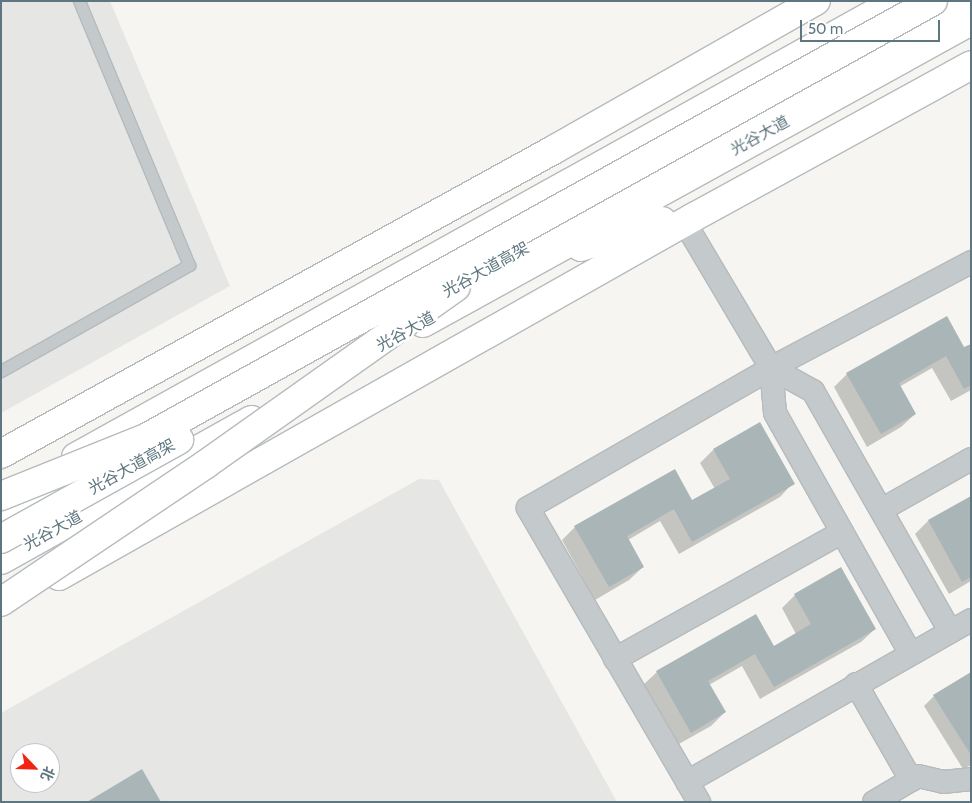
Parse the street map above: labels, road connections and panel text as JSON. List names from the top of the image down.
{
  "streets": {
    "main road": ["光谷大道", "光谷大道高架"]
  },
  "scale_bar": "50 m",
  "north": "bottom right"
}
